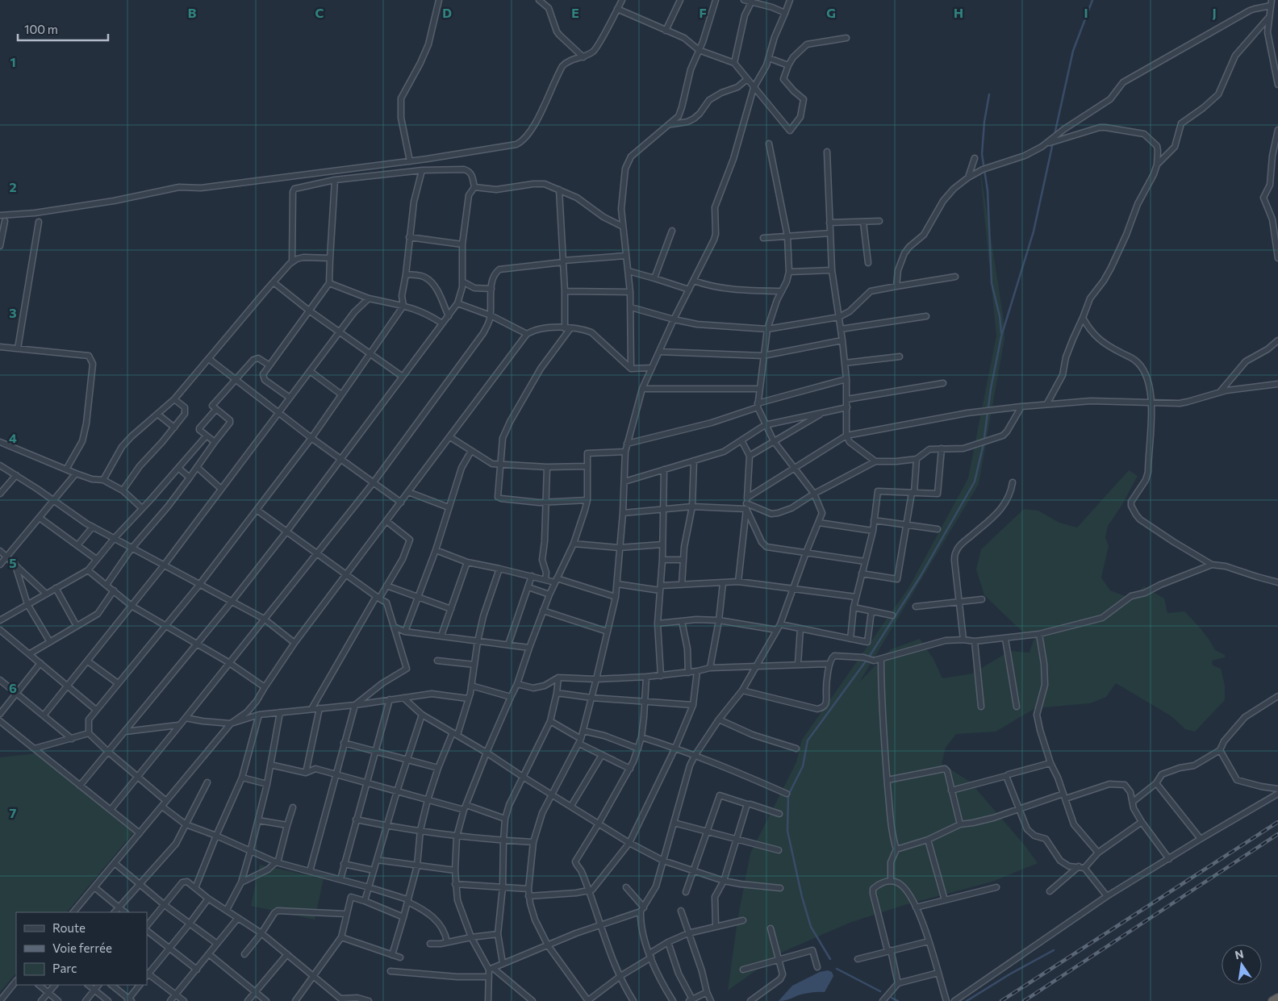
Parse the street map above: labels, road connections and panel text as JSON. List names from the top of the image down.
{
  "legend": ["Route", "Voie ferrée", "Parc"],
  "scale_bar": "100 m",
  "north": "top",
  "grid": {
    "columns": [
      "B",
      "C",
      "D",
      "E",
      "F",
      "G",
      "H",
      "I",
      "J"
    ],
    "rows": [
      "1",
      "2",
      "3",
      "4",
      "5",
      "6",
      "7"
    ]
  }
}
